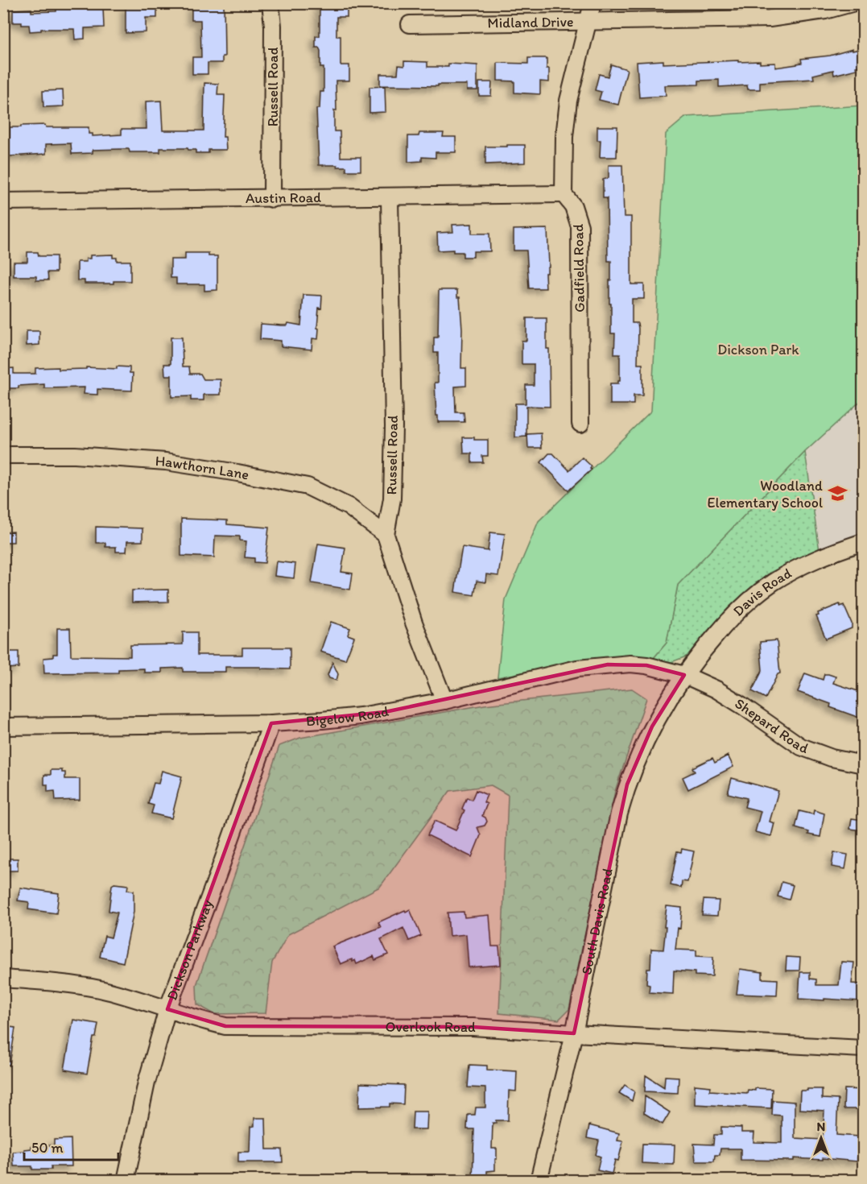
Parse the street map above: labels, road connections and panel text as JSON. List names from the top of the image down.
{
  "streets": {
    "street": [
      "Midland Drive",
      "Russell Road",
      "Austin Road",
      "Gadfield Road",
      "Hawthorn Lane",
      "Davis Road",
      "Bigelow Road",
      "Shepard Road",
      "South Davis Road",
      "Dickson Parkway",
      "Overlook Road"
    ]
  },
  "crossings": [
    ["Russell Road", "Austin Road"],
    ["Russell Road", "Hawthorn Lane"],
    ["Russell Road", "Bigelow Road"],
    ["Austin Road", "Gadfield Road"],
    ["Davis Road", "Bigelow Road"],
    ["Davis Road", "Shepard Road"],
    ["Davis Road", "South Davis Road"],
    ["Bigelow Road", "Shepard Road"],
    ["Bigelow Road", "South Davis Road"],
    ["Bigelow Road", "Dickson Parkway"],
    ["Shepard Road", "South Davis Road"],
    ["South Davis Road", "Overlook Road"],
    ["Dickson Parkway", "Overlook Road"]
  ],
  "parks": ["Dickson Park"],
  "places": {
    "school or university": ["Woodland Elementary School"]
  },
  "scale_bar": "50 m",
  "north": "top"
}
